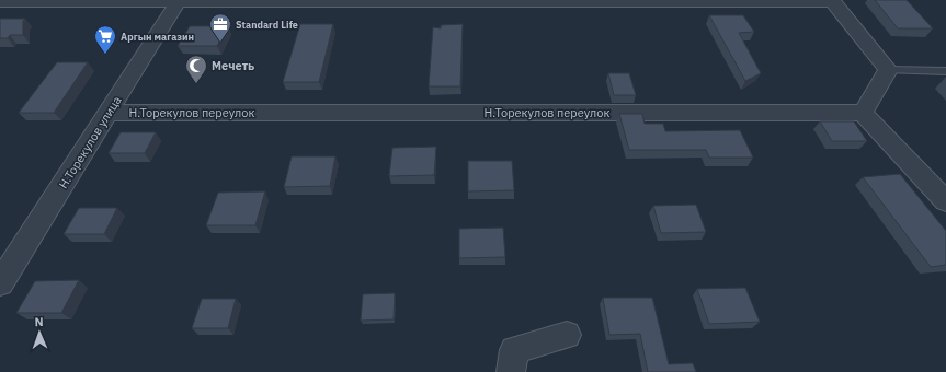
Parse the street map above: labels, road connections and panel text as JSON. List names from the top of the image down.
{
  "streets": {
    "street": ["Н.Торекулов переулок", "Н.Торекулов улица"]
  },
  "crossings": [
    ["Н.Торекулов переулок", "Н.Торекулов улица"]
  ],
  "places": {
    "office": ["Standard Life"],
    "supermarket": ["Аргын магазин"],
    "mosque": ["Мечеть"]
  },
  "north": "top"
}
